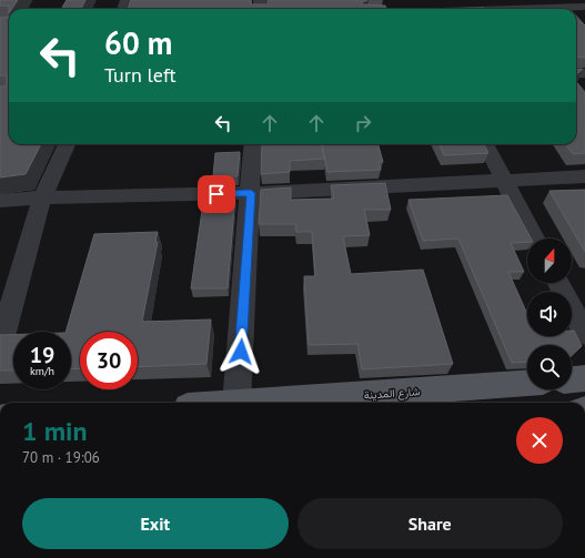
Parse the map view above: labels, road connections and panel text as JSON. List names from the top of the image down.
{
  "streets": {
    "main road": ["شارع المدينة"]
  },
  "north": "top",
  "page": {
    "turn": ["60 m", "Turn left"],
    "speed": "19 km/h",
    "limit": "30",
    "heading": ["1 min", "70 m · 19:06"],
    "buttons": ["Exit", "Share"]
  }
}
